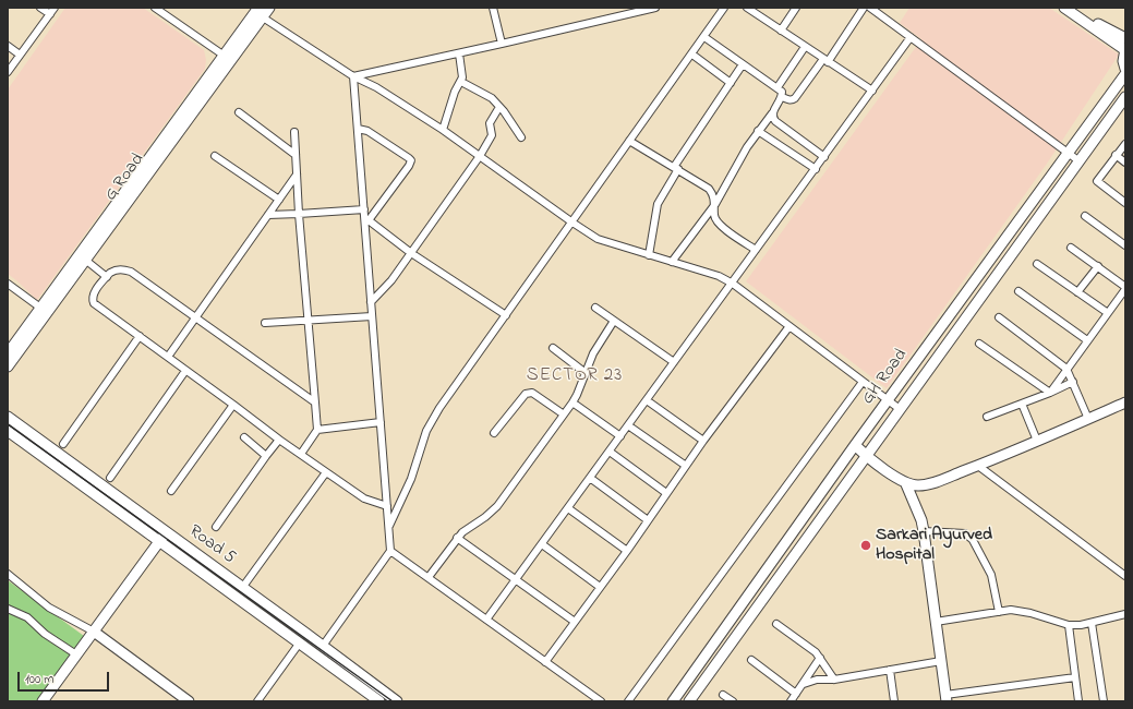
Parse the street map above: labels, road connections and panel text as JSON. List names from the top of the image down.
{
  "streets": {
    "street": ["G Road", "GH Road", "Road 5"]
  },
  "districts": ["SECTOR 23"],
  "places": ["Sarkari Ayurved Hospital"],
  "scale_bar": "100 m"
}
